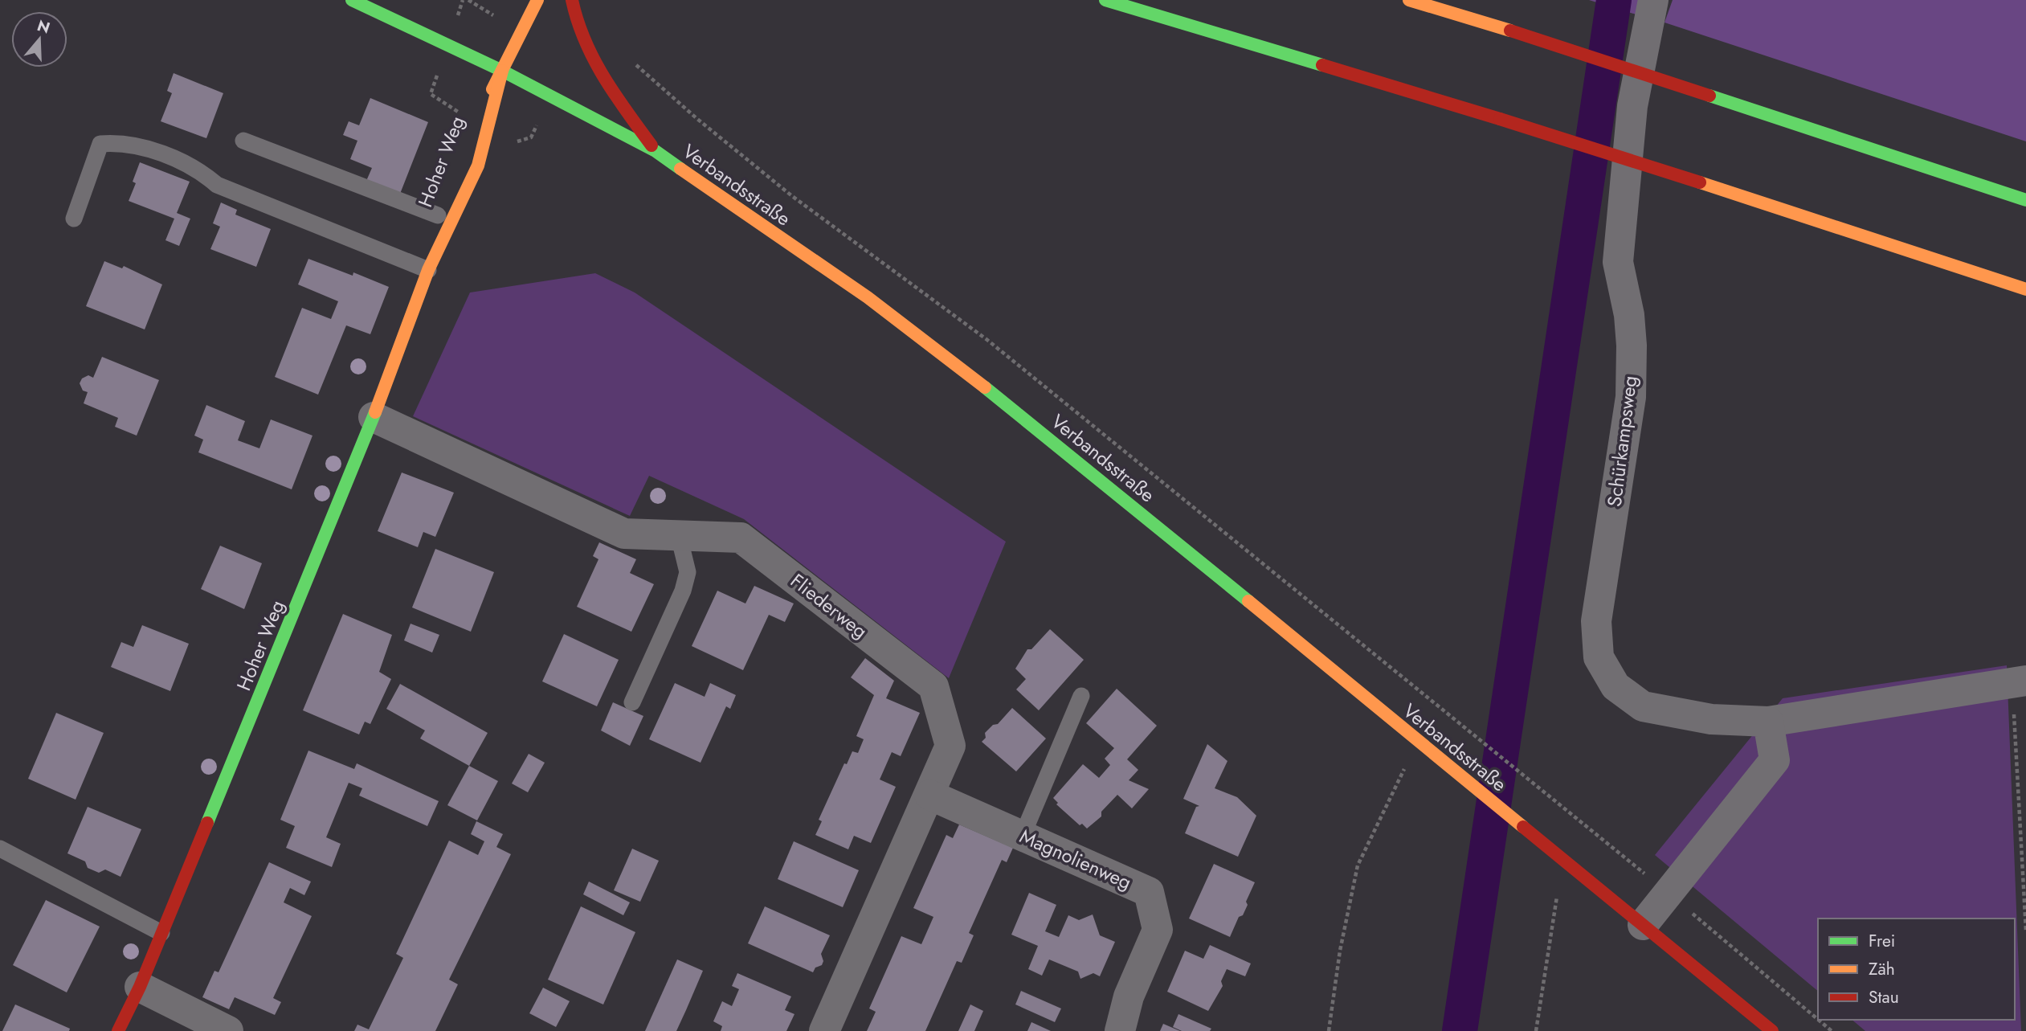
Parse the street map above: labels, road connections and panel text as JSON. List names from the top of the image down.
{
  "streets": {
    "main road": ["Hoher Weg", "Verbandsstraße"],
    "street": ["Schürkampsweg", "Fliederweg", "Magnolienweg"]
  },
  "crossings": [
    ["Hoher Weg", "Verbandsstraße"],
    ["Hoher Weg", "Fliederweg"],
    ["Fliederweg", "Magnolienweg"]
  ],
  "legend": ["Frei", "Zäh", "Stau"],
  "north": "top"
}
